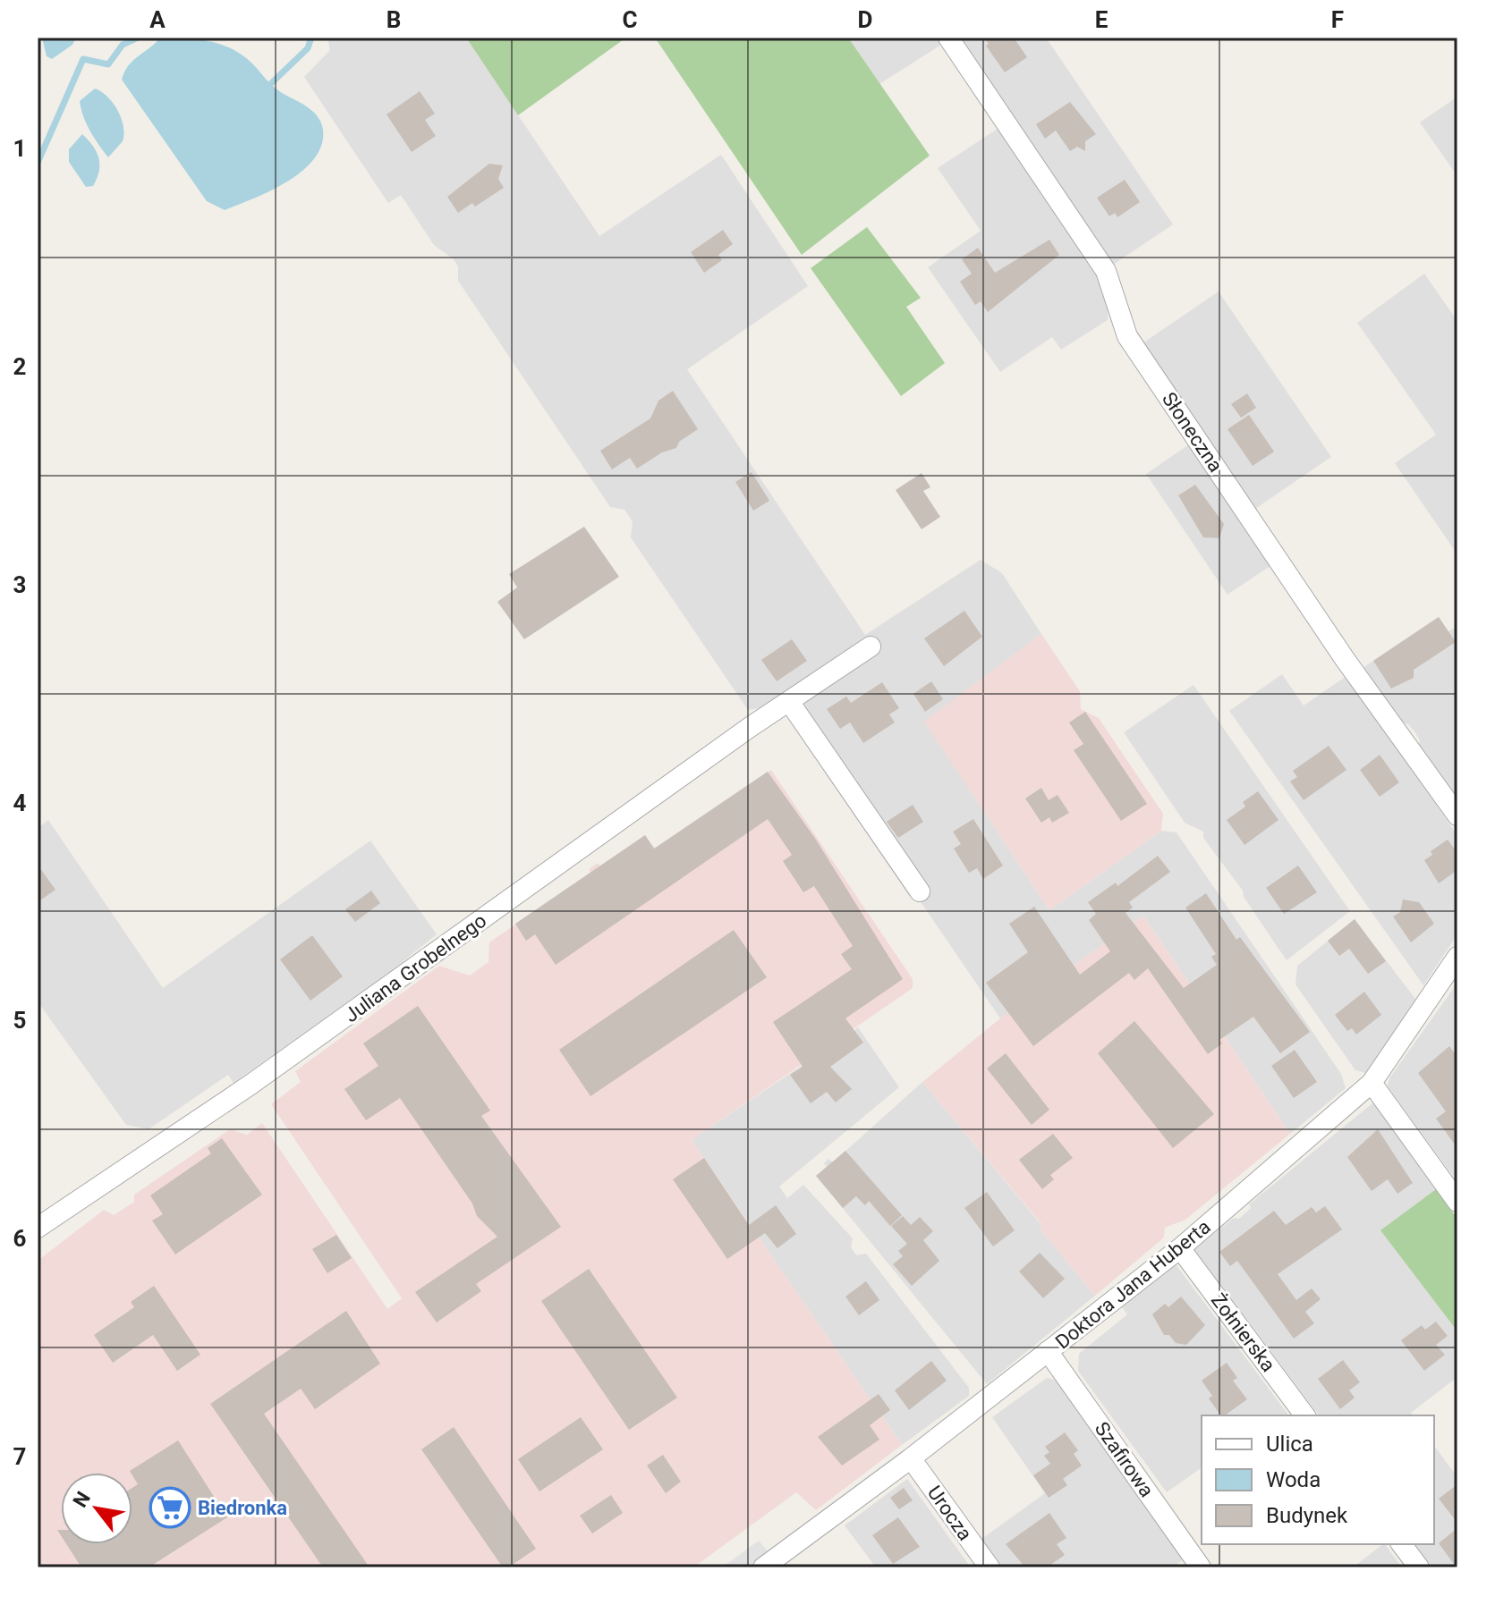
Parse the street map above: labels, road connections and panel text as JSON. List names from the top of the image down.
{
  "streets": {
    "street": [
      "Słoneczna",
      "Juliana Grobelnego",
      "Doktora Jana Huberta",
      "Żołnierska",
      "Szafirowa",
      "Urocza"
    ]
  },
  "crossings": [
    ["Doktora Jana Huberta", "Żołnierska"],
    ["Doktora Jana Huberta", "Szafirowa"],
    ["Doktora Jana Huberta", "Urocza"]
  ],
  "places": {
    "supermarket": ["Biedronka"]
  },
  "legend": ["Ulica", "Woda", "Budynek"],
  "north": "top left",
  "grid": {
    "columns": [
      "A",
      "B",
      "C",
      "D",
      "E",
      "F"
    ],
    "rows": [
      "1",
      "2",
      "3",
      "4",
      "5",
      "6",
      "7"
    ]
  }
}
